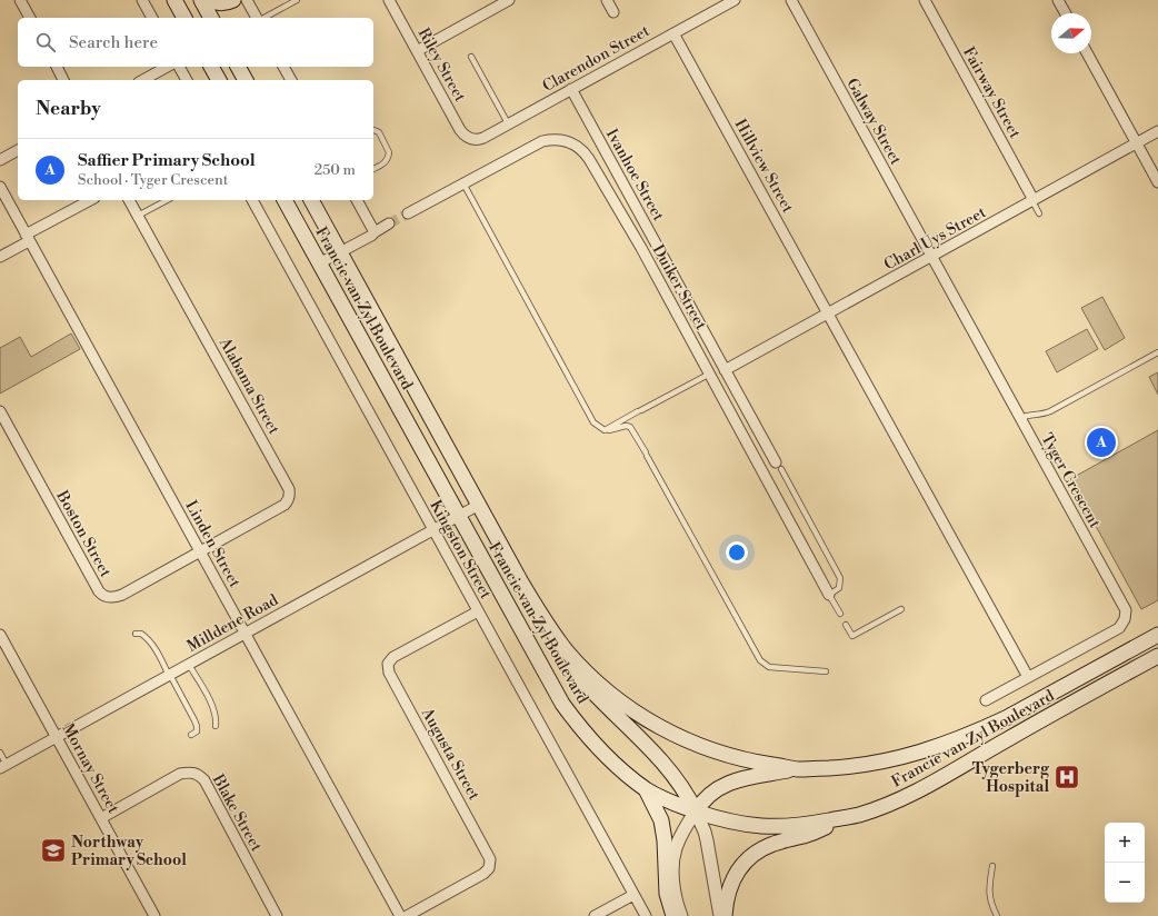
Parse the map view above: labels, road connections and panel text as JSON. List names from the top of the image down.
{
  "streets": {
    "main road": ["Francie van Zyl Boulevard"],
    "street": [
      "Clarendon Street",
      "Riley Street",
      "Fairway Street",
      "Galway Street",
      "Hillview Street",
      "Ivanhoe Street",
      "Charl Uys Street",
      "Duiker Street",
      "Alabama Street",
      "Tyger Crescent",
      "Boston Street",
      "Linden Street",
      "Kingston Street",
      "Milldene Road",
      "Augusta Street",
      "Mornay Street",
      "Blake Street"
    ]
  },
  "crossings": [
    ["Clarendon Street", "Riley Street"],
    ["Clarendon Street", "Hillview Street"],
    ["Clarendon Street", "Ivanhoe Street"],
    ["Fairway Street", "Charl Uys Street"],
    ["Galway Street", "Charl Uys Street"],
    ["Galway Street", "Tyger Crescent"],
    ["Hillview Street", "Charl Uys Street"],
    ["Ivanhoe Street", "Charl Uys Street"],
    ["Charl Uys Street", "Tyger Crescent"],
    ["Francie van Zyl Boulevard", "Milldene Road"],
    ["Alabama Street", "Boston Street"],
    ["Alabama Street", "Linden Street"],
    ["Boston Street", "Linden Street"],
    ["Linden Street", "Milldene Road"],
    ["Kingston Street", "Milldene Road"],
    ["Kingston Street", "Augusta Street"],
    ["Milldene Road", "Mornay Street"],
    ["Mornay Street", "Blake Street"]
  ],
  "places": {
    "hospital": ["Tygerberg Hospital"],
    "school or university": ["Northway Primary School"]
  },
  "north": "right",
  "page": {
    "search": "Search here",
    "heading": "Nearby",
    "list": [
      {
        "mark": "A",
        "name": "Saffier Primary School",
        "note": "School · Tyger Crescent",
        "value": "250 m"
      }
    ],
    "pins": "A",
    "map_buttons": ["+", "−"]
  }
}
